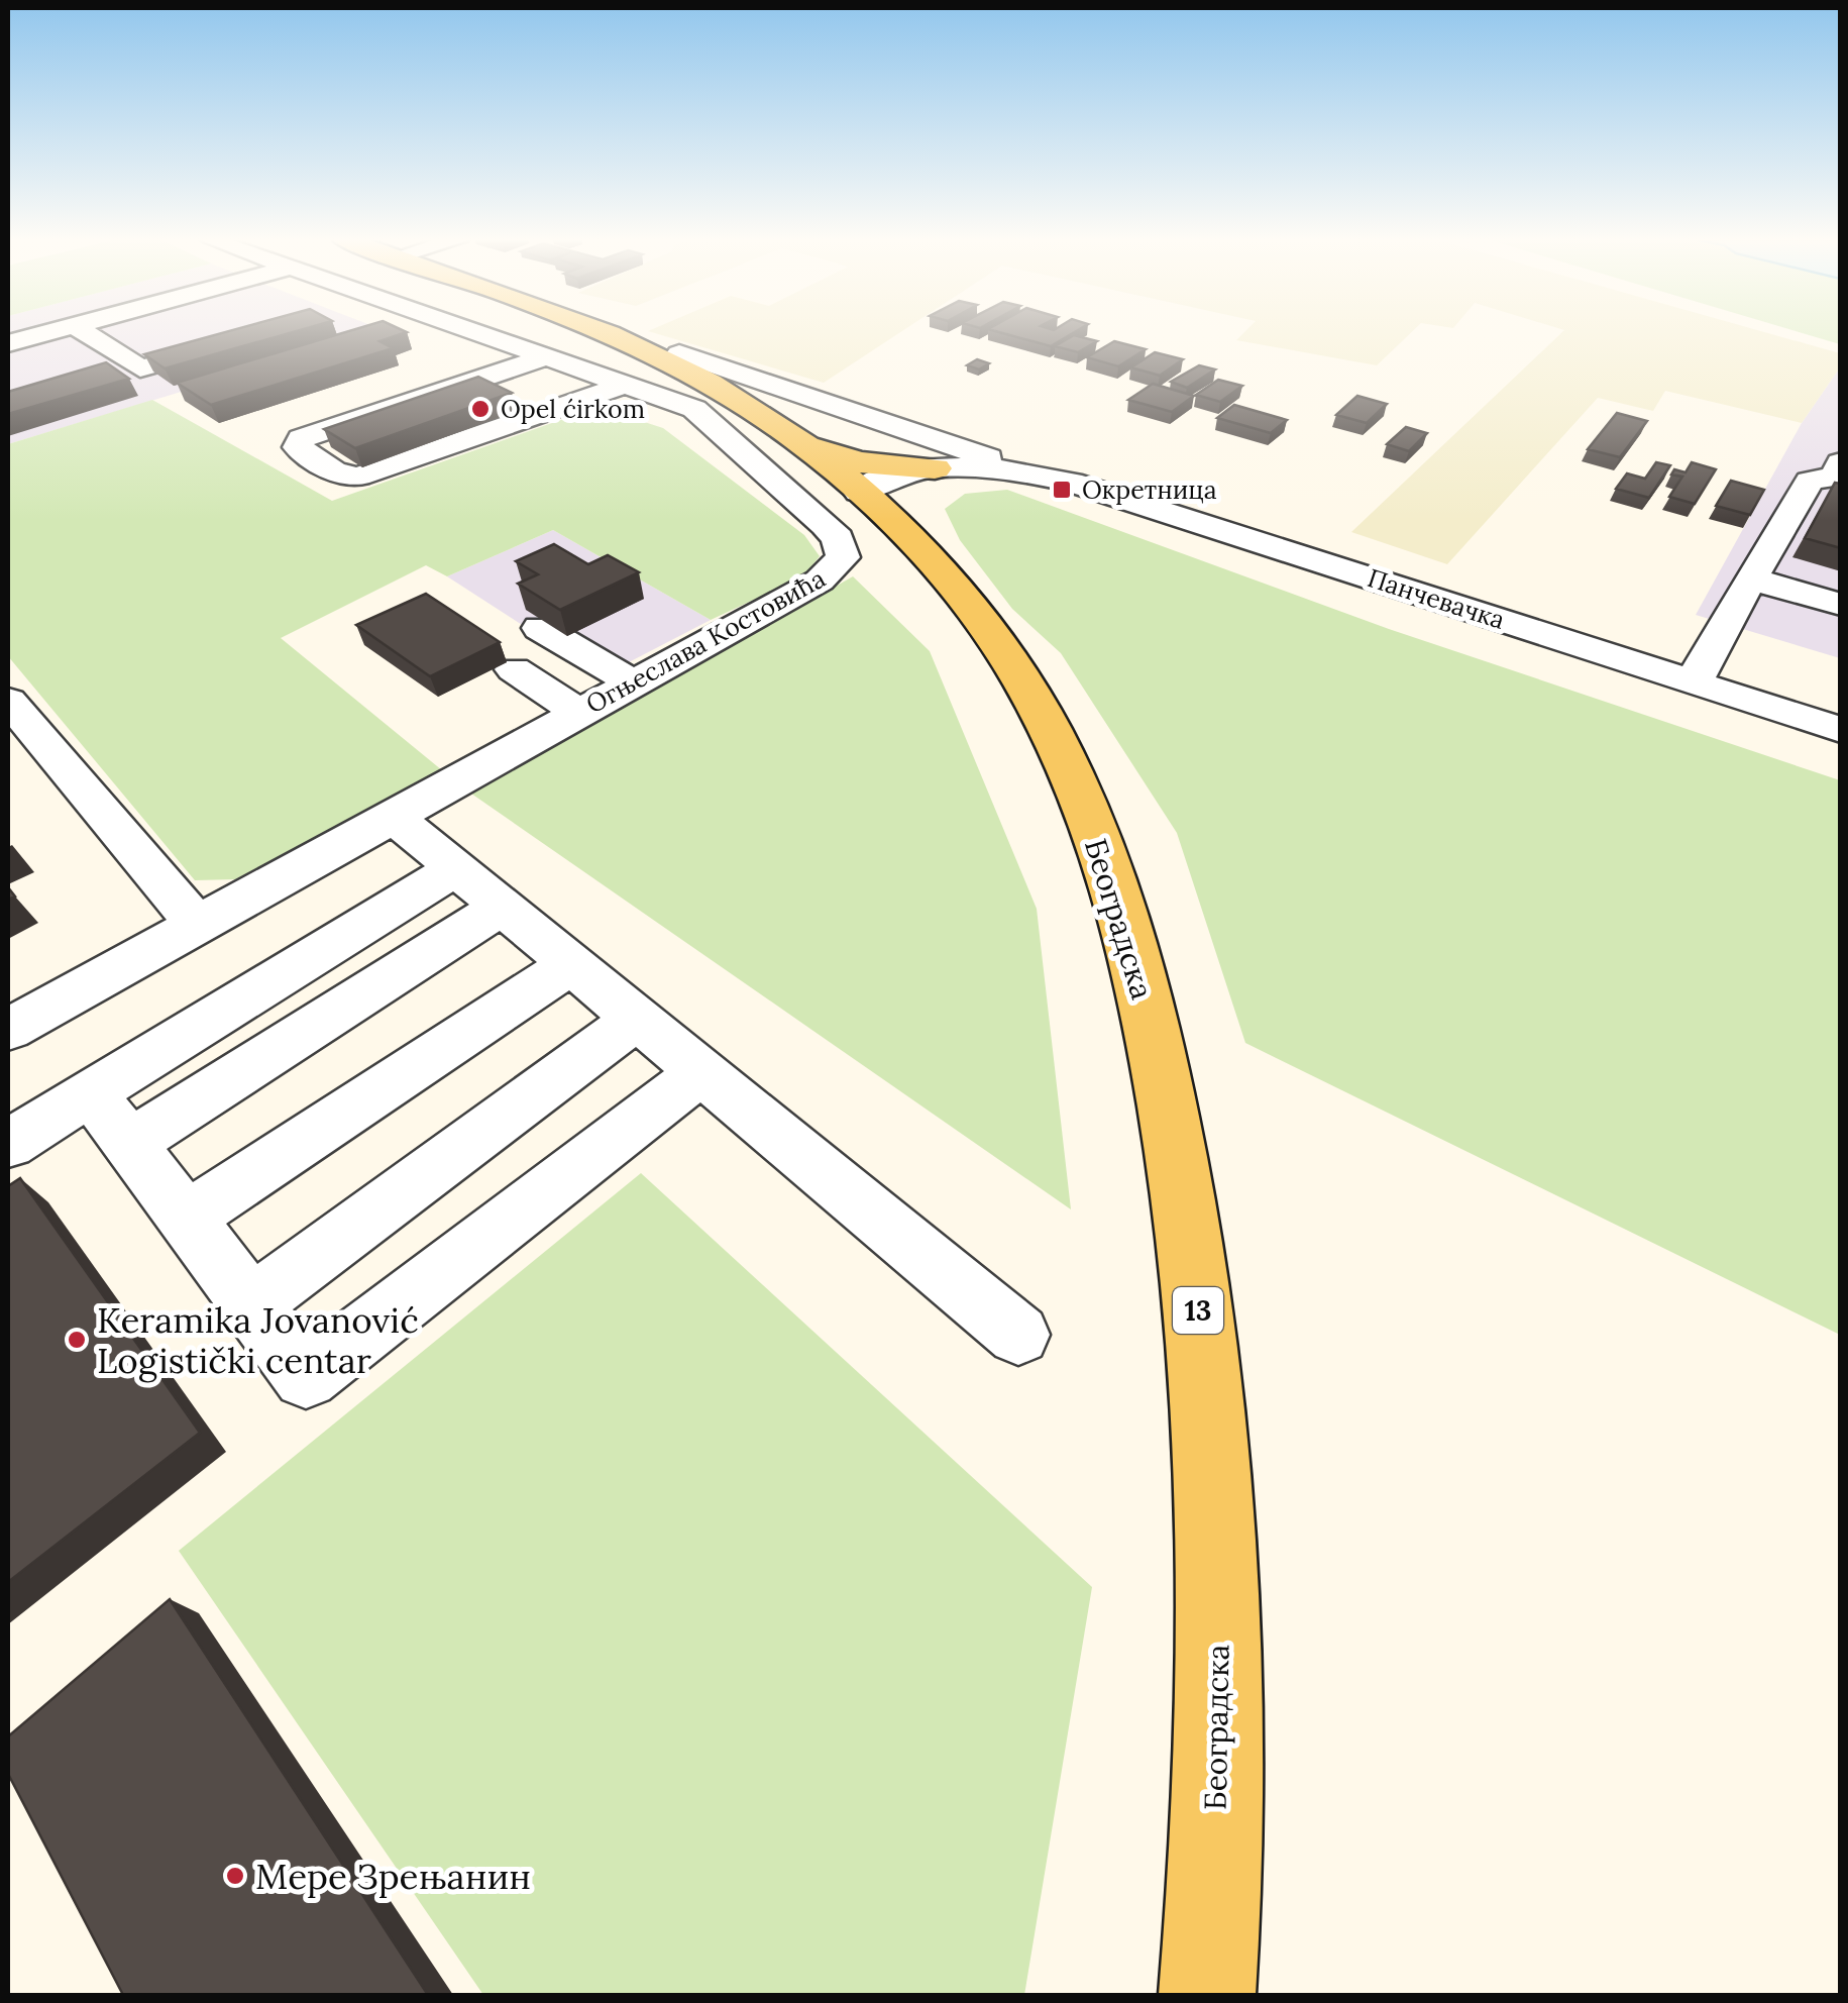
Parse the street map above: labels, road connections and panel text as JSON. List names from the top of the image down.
{
  "streets": {
    "main road": ["Београдска", "13"],
    "street": ["Панчевачка", "Огњеслава Костовића"]
  },
  "places": {
    "other": ["Opel ćirkom", "Keramika Jovanović Logistički centar", "Мере Зрењанин"],
    "transit": ["Окретница"]
  }
}
